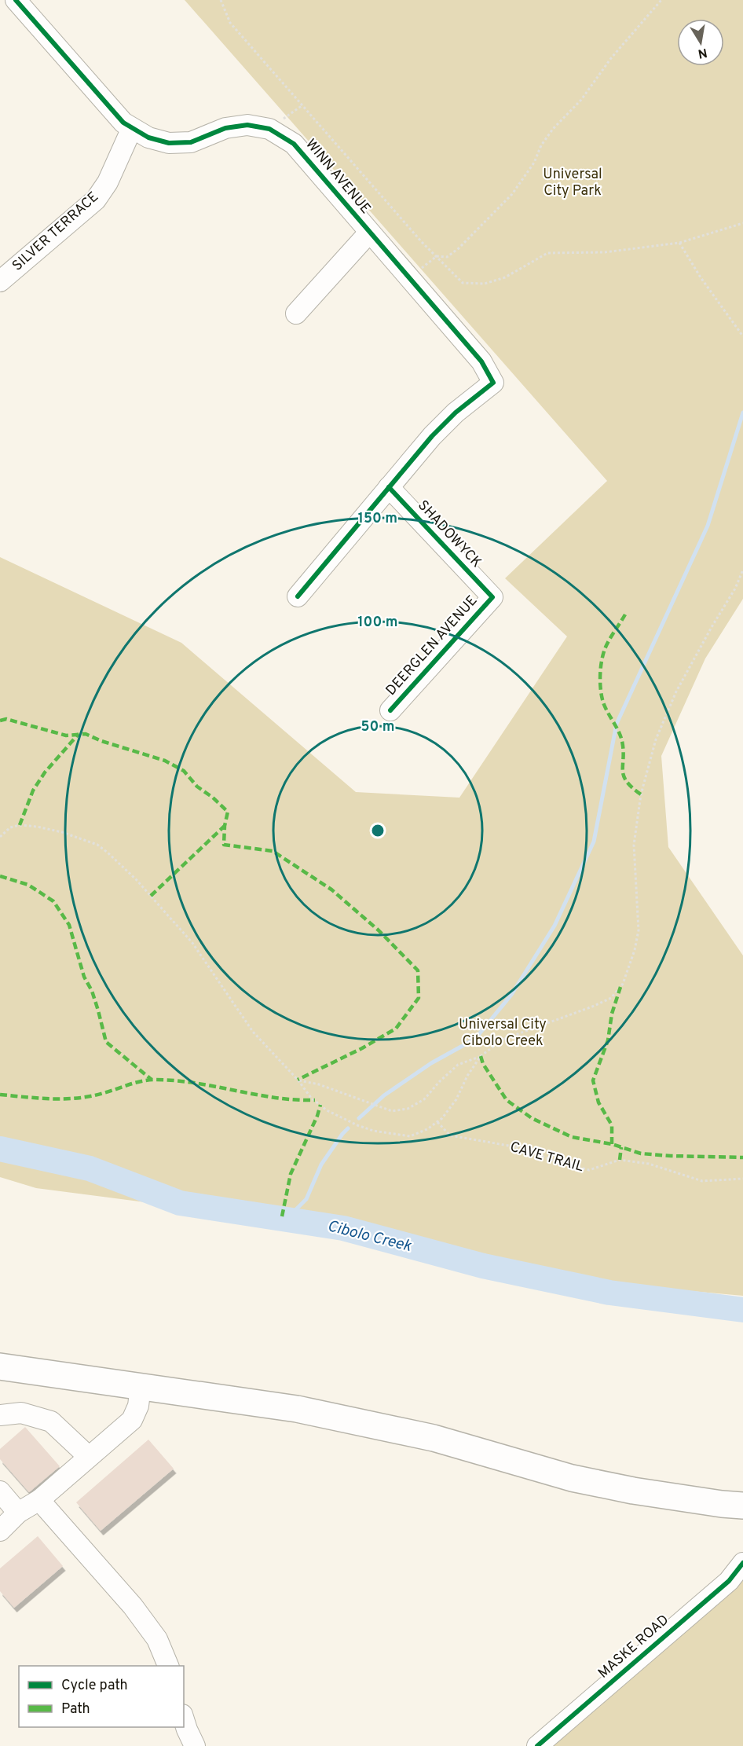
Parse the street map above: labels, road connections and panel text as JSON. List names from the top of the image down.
{
  "streets": {
    "street": [
      "WINN AVENUE",
      "SILVER TERRACE",
      "SHADOWYCK",
      "DEERGLEN AVENUE",
      "MASKE ROAD"
    ],
    "path": ["CAVE TRAIL"]
  },
  "crossings": [
    ["WINN AVENUE", "SILVER TERRACE"],
    ["WINN AVENUE", "SHADOWYCK"],
    ["SHADOWYCK", "DEERGLEN AVENUE"]
  ],
  "water": ["Cibolo Creek"],
  "parks": ["Universal City Park", "Universal City Cibolo Creek"],
  "legend": ["Cycle path", "Path"],
  "north": "bottom",
  "rings": ["150 m", "100 m", "50 m"]
}
